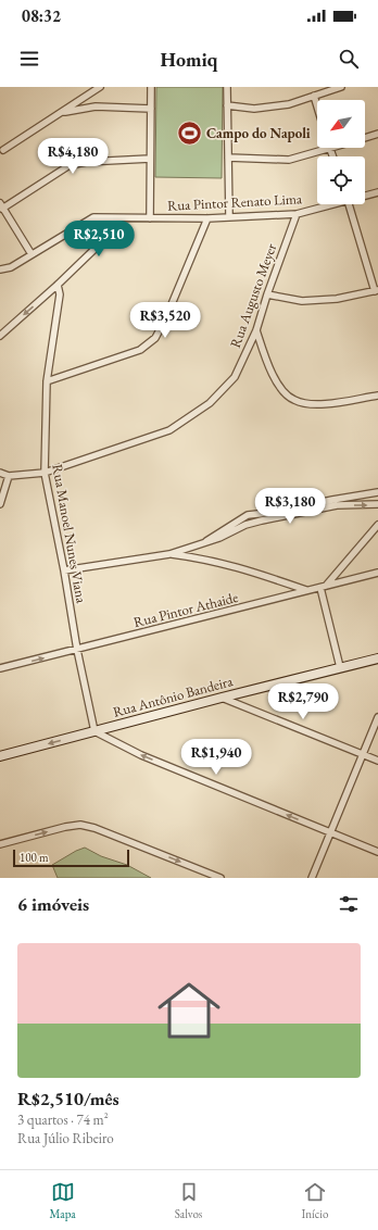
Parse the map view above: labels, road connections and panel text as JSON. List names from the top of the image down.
{
  "streets": {
    "street": [
      "Rua Pintor Renato Lima",
      "Rua Augusto Meyer",
      "Rua Manoel Nunes Viana",
      "Rua Pintor Athaide",
      "Rua Antônio Bandeira"
    ]
  },
  "crossings": [
    ["Rua Pintor Renato Lima", "Rua Augusto Meyer"],
    ["Rua Augusto Meyer", "Rua Manoel Nunes Viana"],
    ["Rua Manoel Nunes Viana", "Rua Pintor Athaide"],
    ["Rua Manoel Nunes Viana", "Rua Antônio Bandeira"]
  ],
  "places": {
    "sports": ["Campo do Napoli"]
  },
  "scale_bar": "100 m",
  "north": "bottom left",
  "page": {
    "status": "08:32",
    "header": "Homiq",
    "price": [
      "R$4,180",
      "R$2,510",
      "R$3,520",
      "R$3,180",
      "R$2,790",
      "R$1,940"
    ],
    "scale": "100 m",
    "heading": "6 imóveis",
    "list": [
      {
        "name": "R$2,510/mês",
        "note": "3 quartos · 74 m² · Rua Júlio Ribeiro"
      }
    ],
    "tabs": ["Mapa", "Salvos", "Início"]
  }
}
